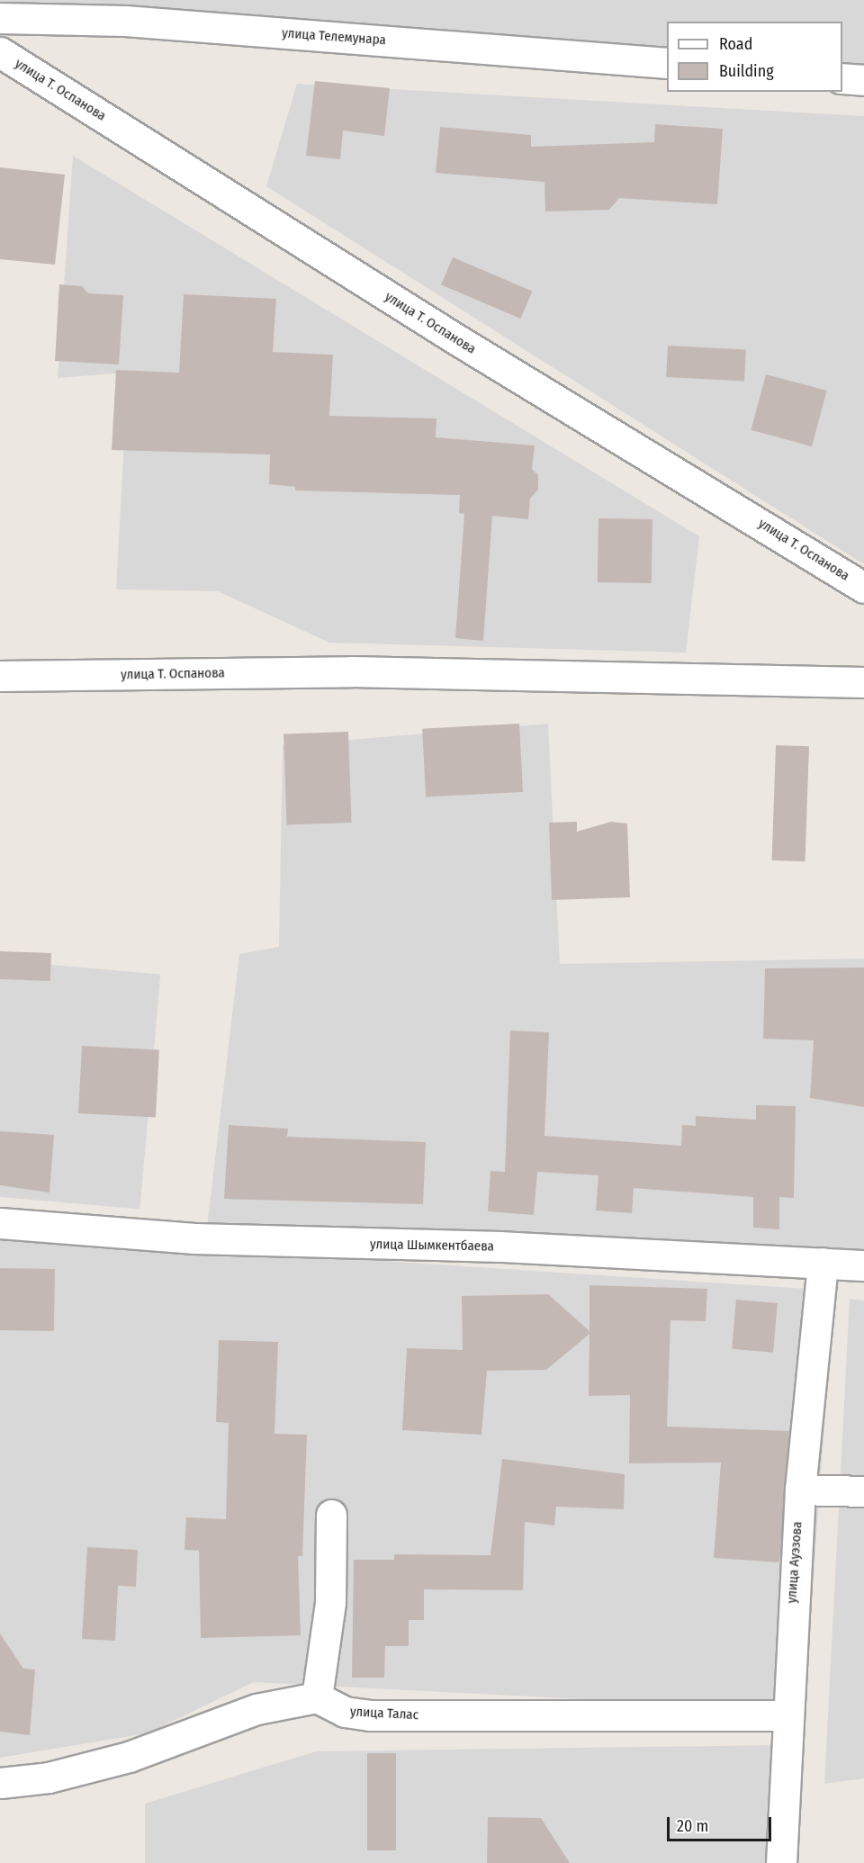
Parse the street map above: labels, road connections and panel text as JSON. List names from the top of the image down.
{
  "streets": {
    "street": [
      "улица Телемунара",
      "улица Т. Оспанова",
      "улица Шымкентбаева",
      "улица Ауэзова",
      "улица Талас"
    ]
  },
  "crossings": [
    ["улица Шымкентбаева", "улица Ауэзова"],
    ["улица Ауэзова", "улица Талас"]
  ],
  "legend": ["Road", "Building"],
  "scale_bar": "20 m"
}
